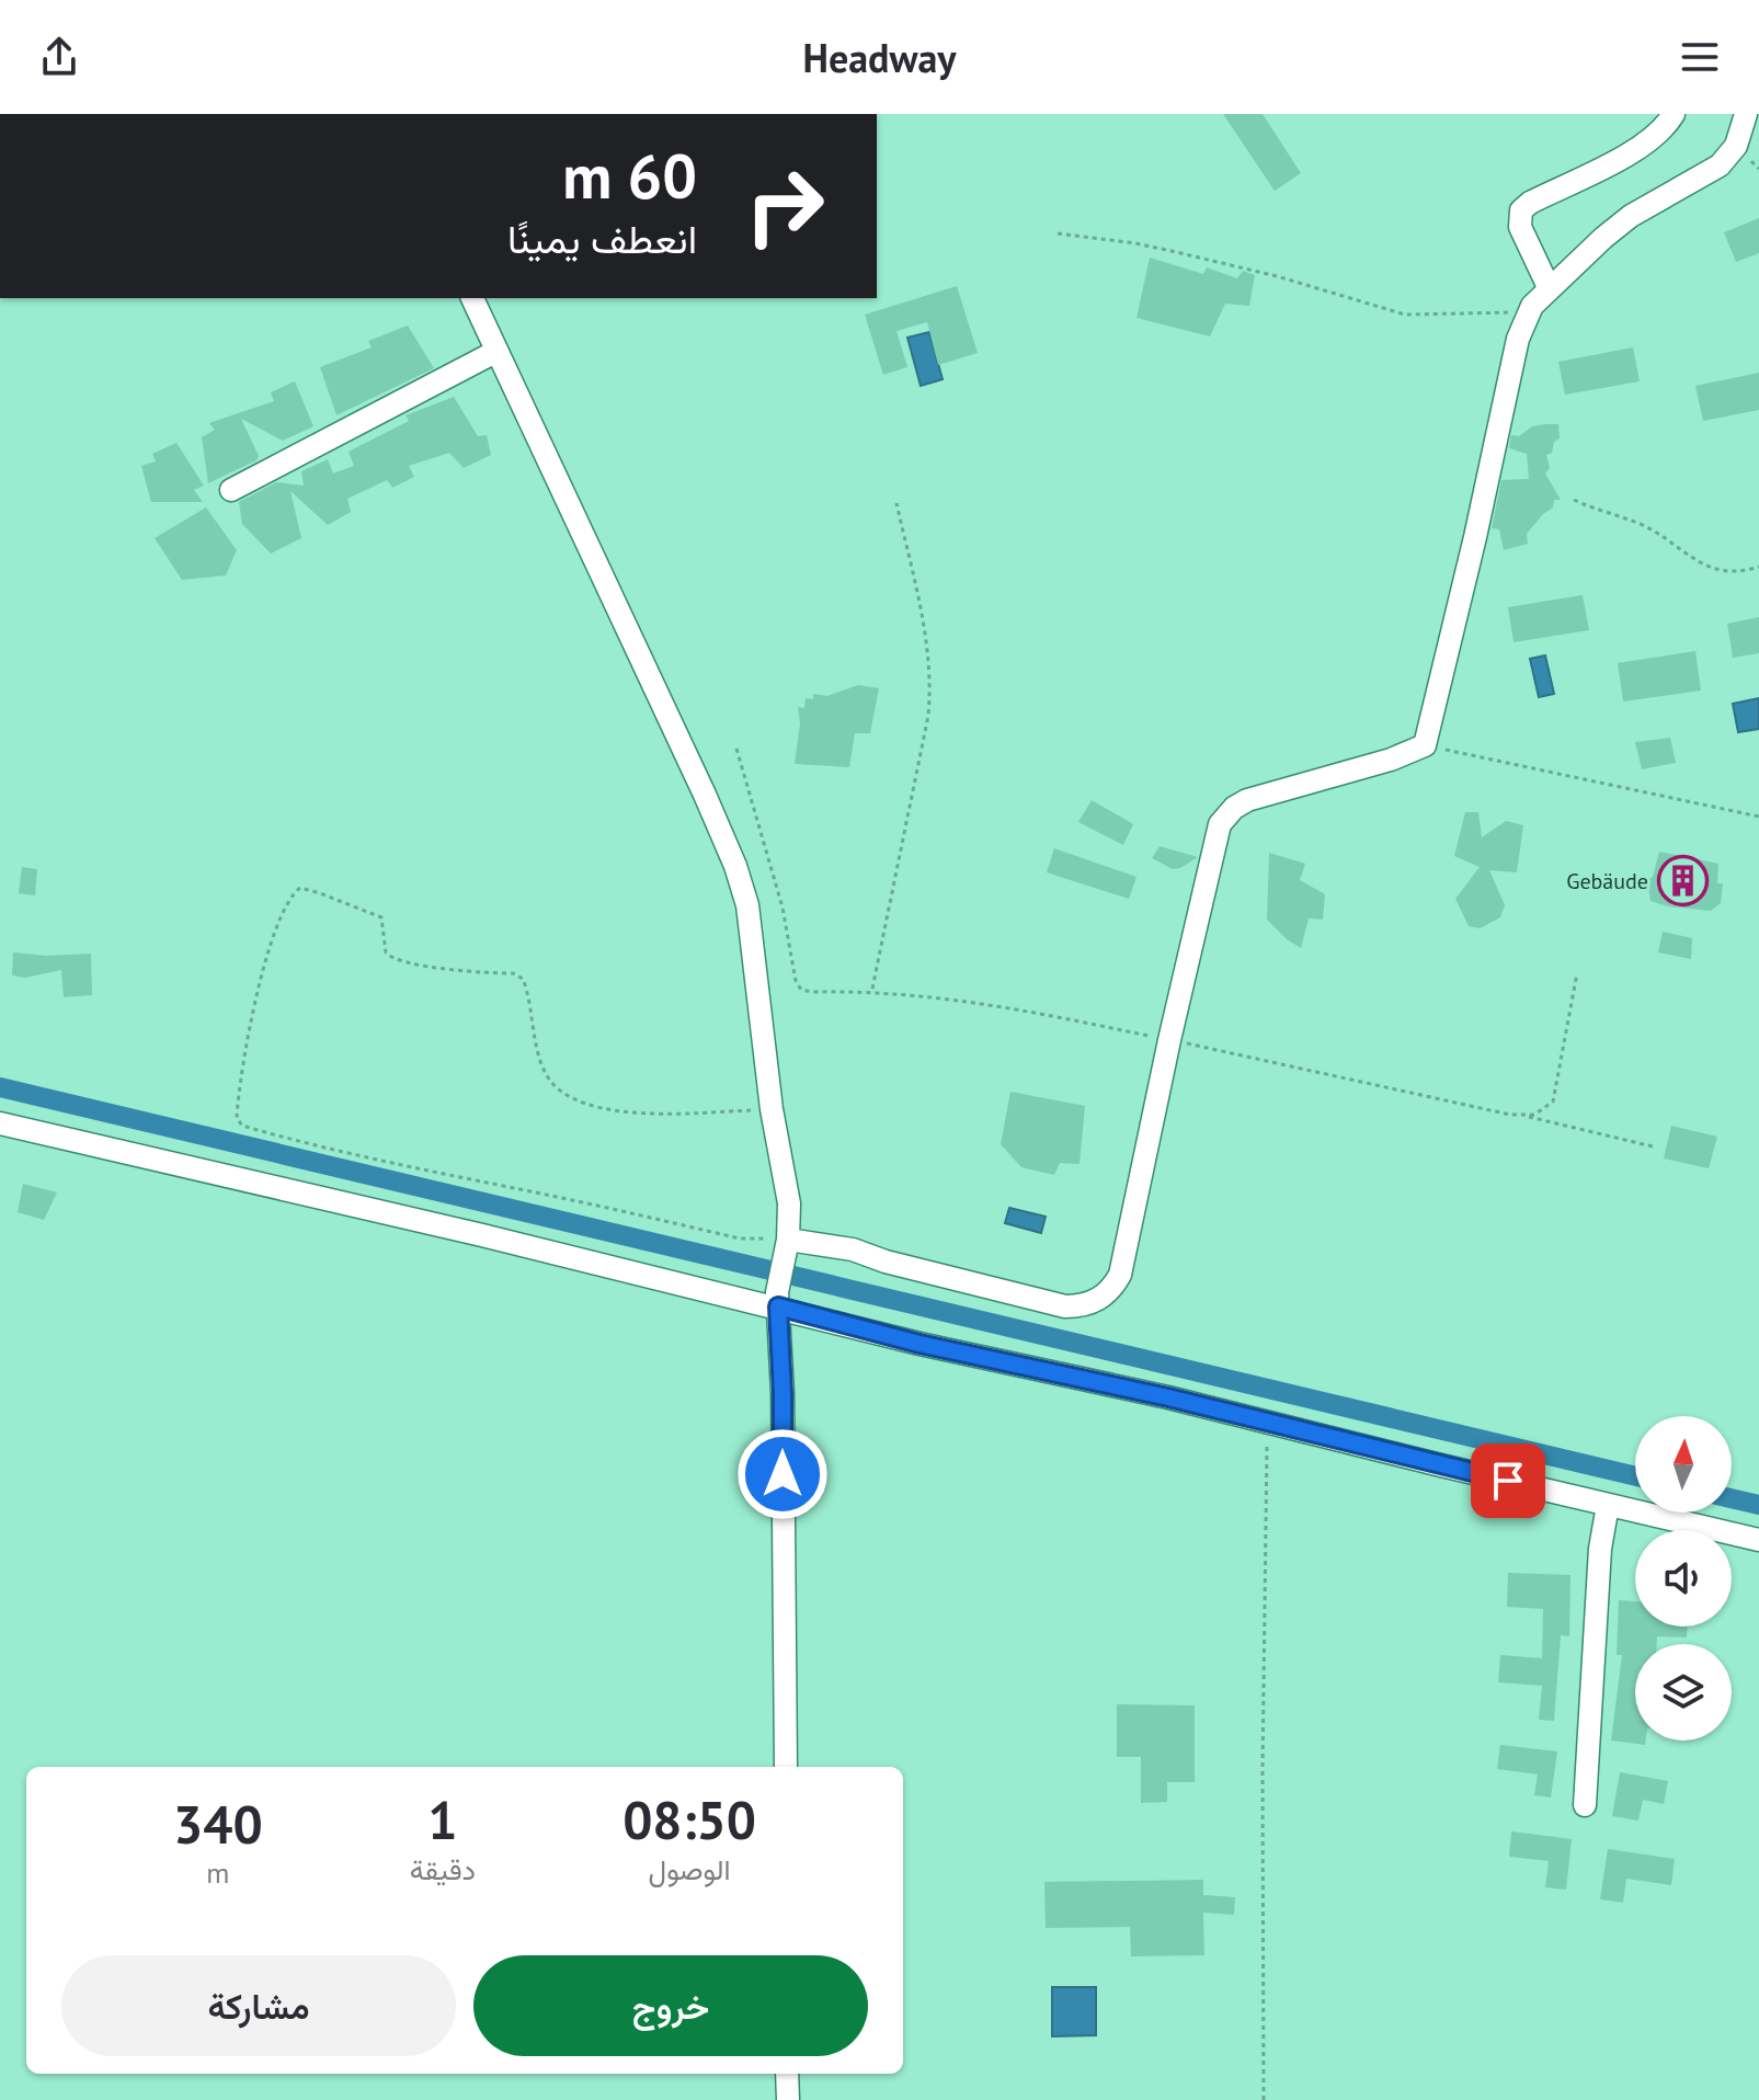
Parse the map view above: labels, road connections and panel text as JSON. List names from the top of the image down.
{
  "places": {
    "building": ["Gebäude"]
  },
  "north": "top",
  "page": {
    "header": "Headway",
    "turn": ["60 m", "انعطف يمينًا"],
    "eta": [
      "08:50",
      "الوصول",
      "1",
      "دقيقة",
      "340",
      "m"
    ],
    "buttons": ["خروج", "مشاركة"]
  }
}
